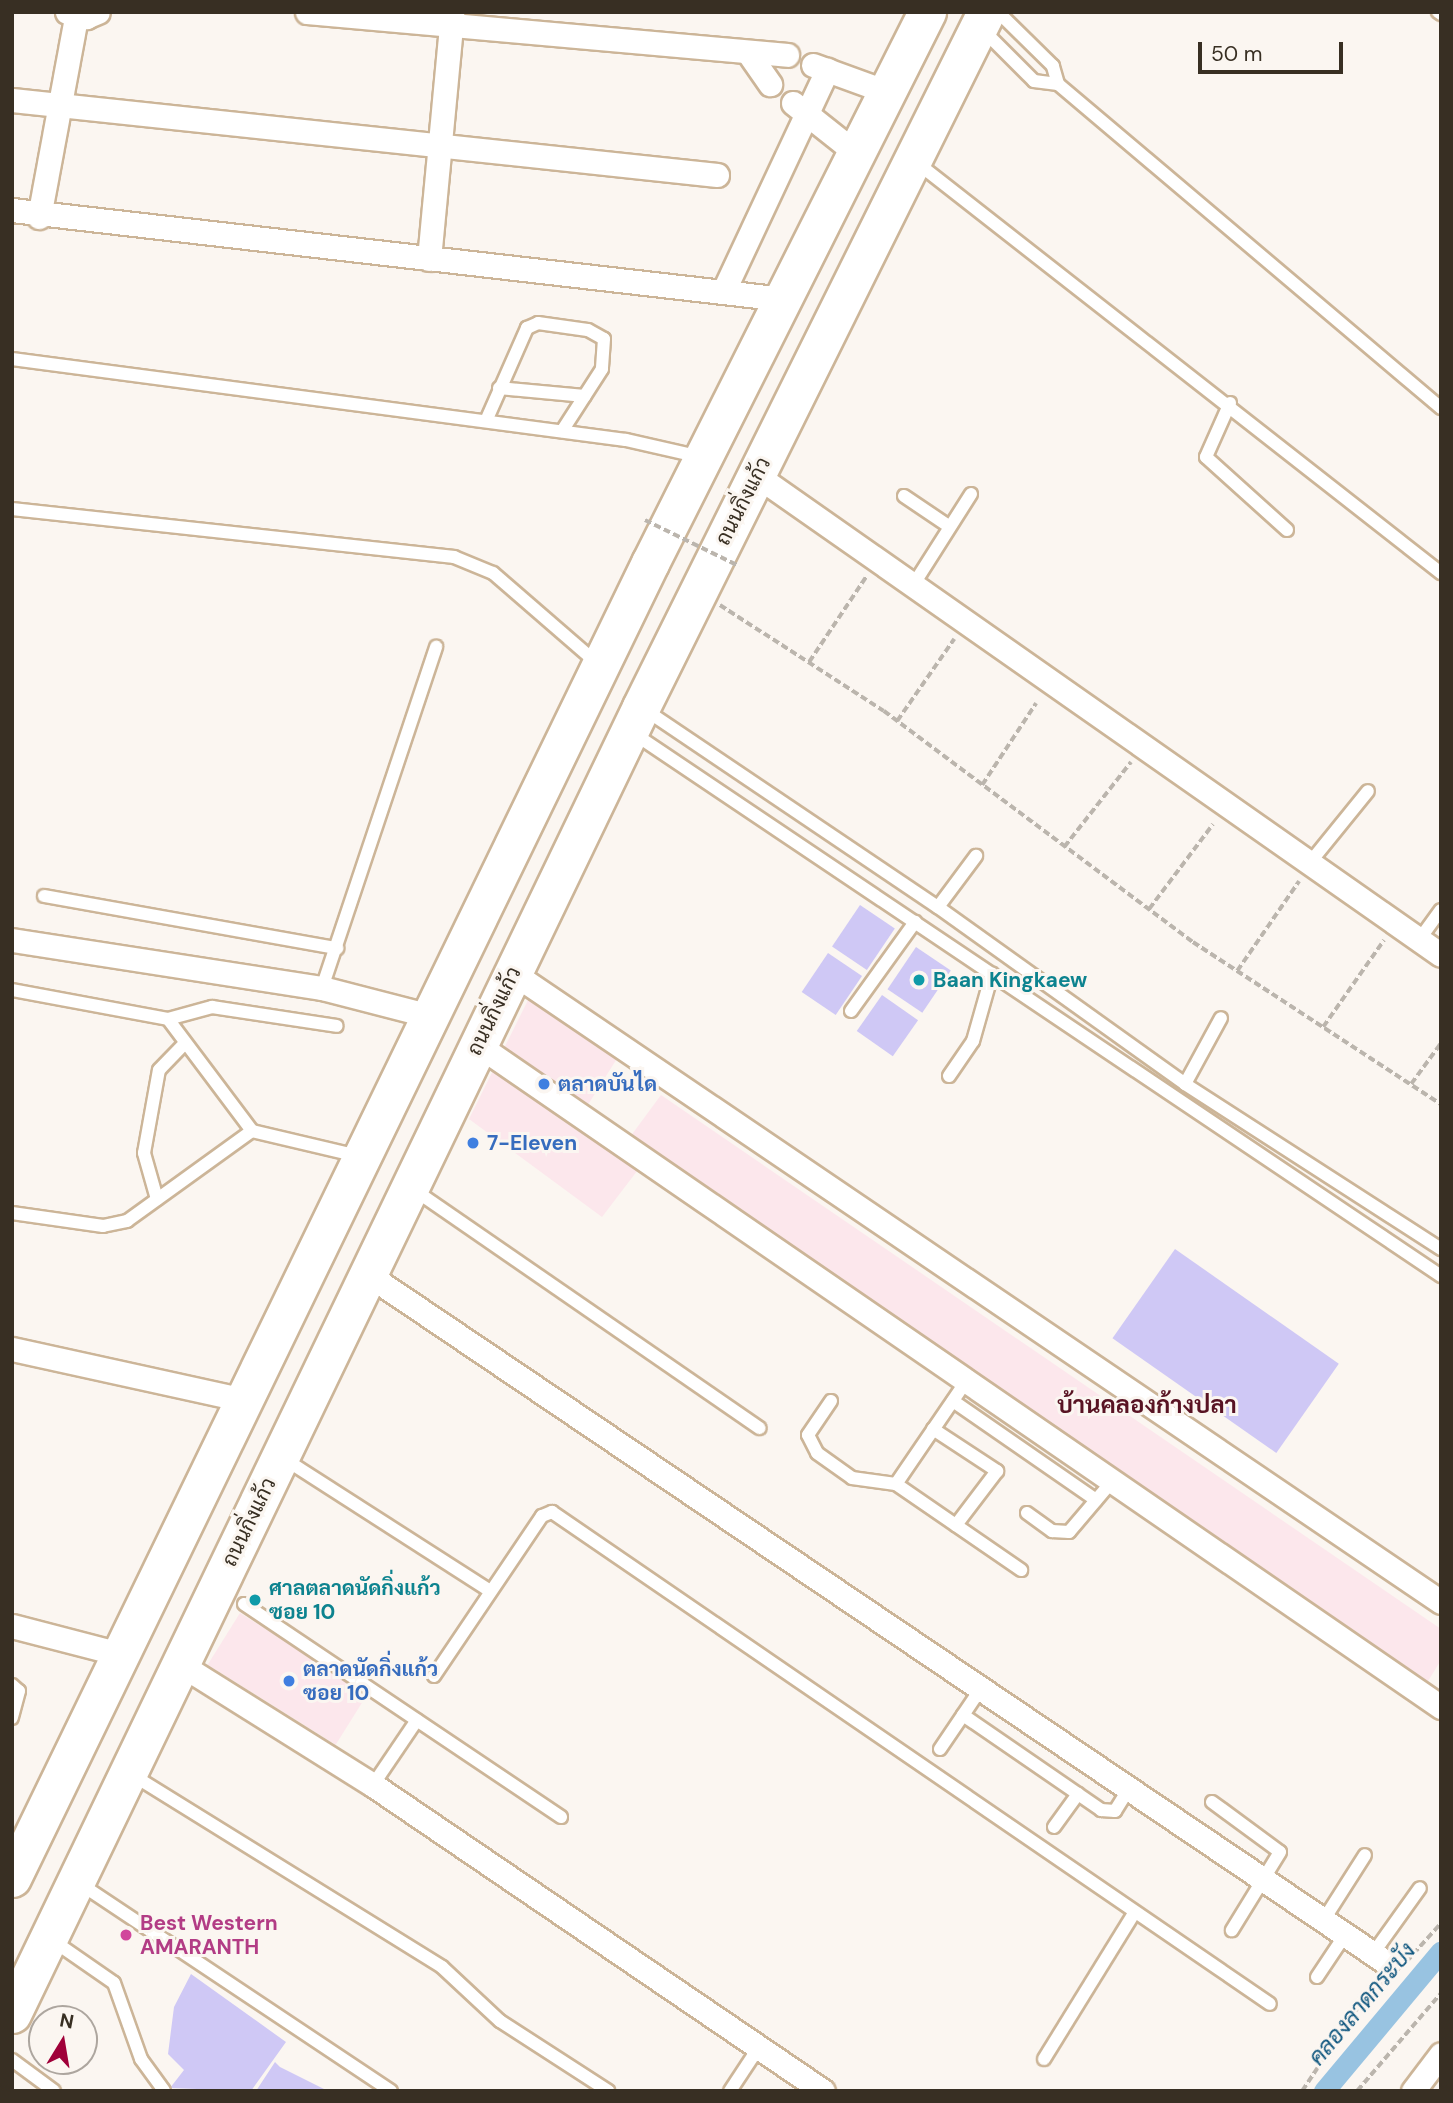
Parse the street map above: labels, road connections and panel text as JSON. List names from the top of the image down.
{
  "streets": {
    "main road": ["ถนนกิ่งแก้ว"]
  },
  "districts": ["บ้านคลองก้างปลา"],
  "water": ["คลองลาดกระบัง"],
  "places": [
    "Baan Kingkaew",
    "ตลาดบันได",
    "7-Eleven",
    "ศาลตลาดนัดกิ่งแก้ว ซอย 10",
    "ตลาดนัดกิ่งแก้ว ซอย 10",
    "Best Western AMARANTH"
  ],
  "scale_bar": "50 m",
  "north": "top"
}
